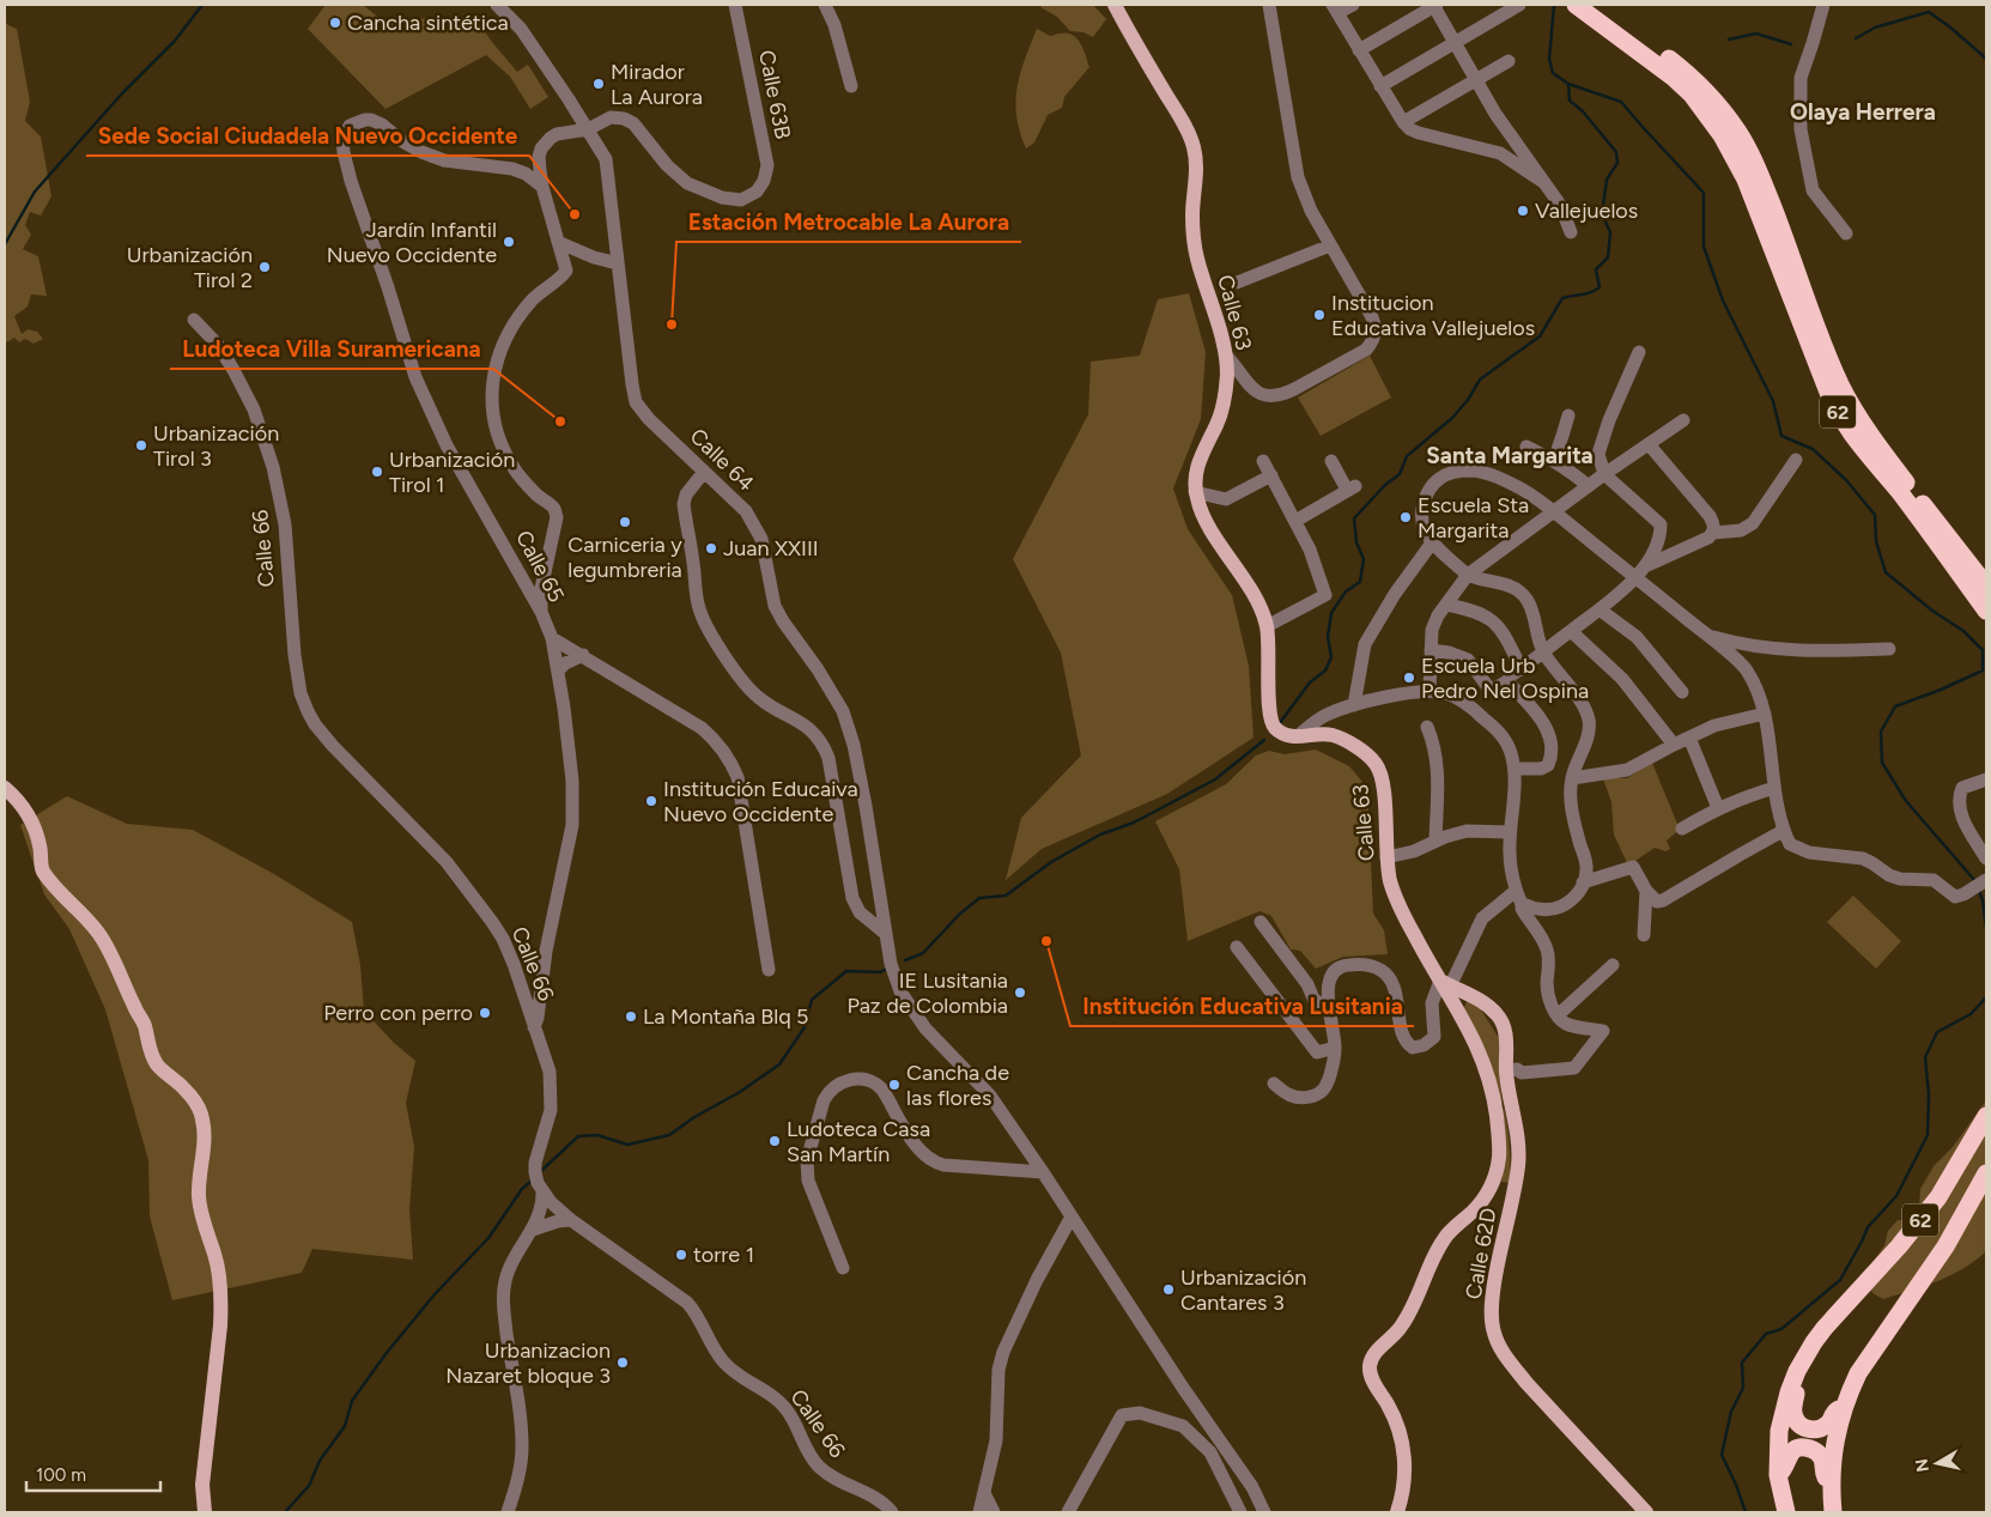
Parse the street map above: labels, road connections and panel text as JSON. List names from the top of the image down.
{
  "streets": {
    "highway": ["62"],
    "main road": ["Calle 63", "Calle 62D"],
    "street": [
      "Calle 63B",
      "Calle 64",
      "Calle 66",
      "Calle 65"
    ]
  },
  "crossings": [
    ["Calle 63B", "Calle 64"],
    ["Calle 63", "Calle 62D"],
    ["Calle 66", "Calle 65"]
  ],
  "districts": ["Olaya Herrera", "Santa Margarita"],
  "places": [
    "Cancha sintética",
    "Mirador La Aurora",
    "Vallejuelos",
    "Sede Social Ciudadela Nuevo Occidente",
    "Jardín Infantil Nuevo Occidente",
    "Urbanización Tirol 2",
    "Institucion Educativa Vallejuelos",
    "Estación Metrocable La Aurora",
    "Ludoteca Villa Suramericana",
    "Urbanización Tirol 3",
    "Urbanización Tirol 1",
    "Escuela Sta Margarita",
    "Carniceria y legumbreria",
    "Juan XXIII",
    "Escuela Urb Pedro Nel Ospina",
    "Institución Educaiva Nuevo Occidente",
    "Institución Educativa Lusitania",
    "IE Lusitania Paz de Colombia",
    "Perro con perro",
    "La Montaña Blq 5",
    "Cancha de las flores",
    "Ludoteca Casa San Martín",
    "torre 1",
    "Urbanización Cantares 3",
    "Urbanizacion Nazaret bloque 3"
  ],
  "scale_bar": "100 m",
  "north": "left"
}
